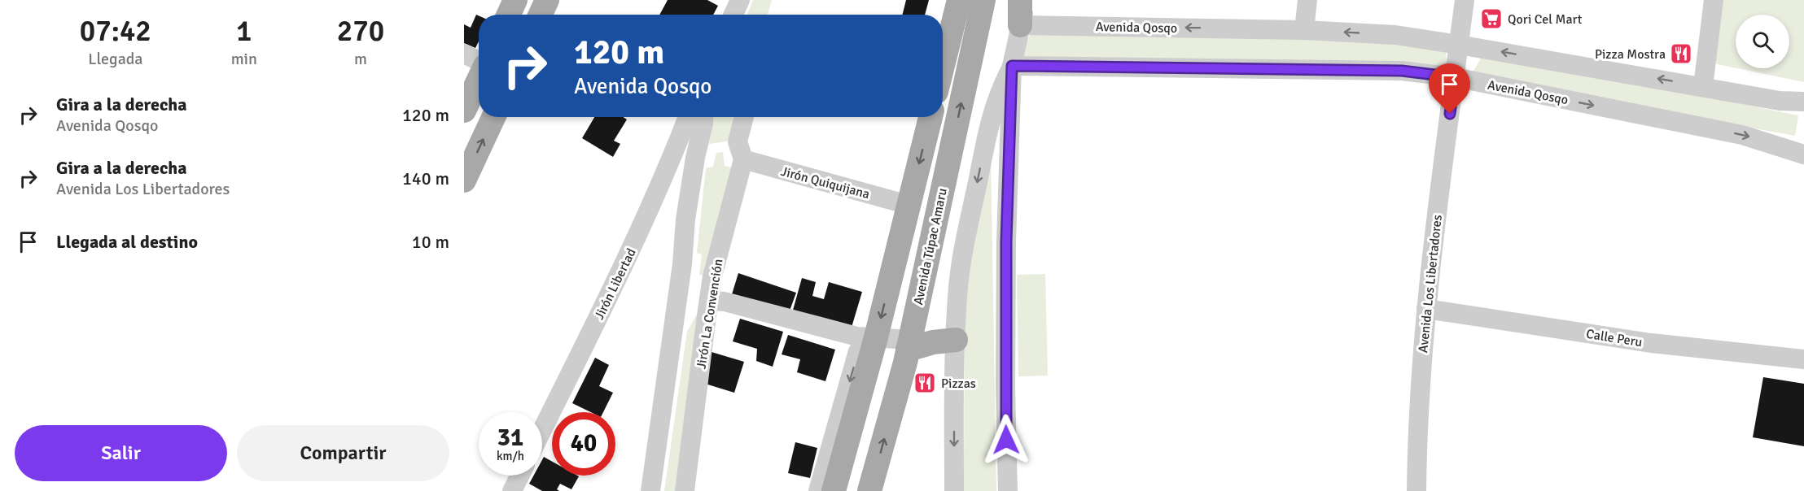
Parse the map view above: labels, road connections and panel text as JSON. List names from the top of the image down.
{
  "streets": {
    "main road": ["Avenida Túpac Amaru"],
    "street": [
      "Avenida Qosqo",
      "Jirón Quiquijana",
      "Jirón Libertad",
      "Avenida Los Libertadores",
      "Jirón La Convención",
      "Calle Peru"
    ]
  },
  "crossings": [
    ["Avenida Qosqo", "Avenida Los Libertadores"],
    ["Jirón Quiquijana", "Jirón La Convención"],
    ["Avenida Los Libertadores", "Calle Peru"]
  ],
  "places": {
    "supermarket": ["Qori Cel Mart"],
    "restaurant": ["Pizza Mostra", "Pizzas"]
  },
  "page": {
    "eta": [
      "07:42",
      "Llegada",
      "1",
      "min",
      "270",
      "m"
    ],
    "turn": ["120 m", "Avenida Qosqo"],
    "list": [
      {
        "name": "Gira a la derecha",
        "note": "Avenida Qosqo",
        "value": "120 m"
      },
      {
        "name": "Gira a la derecha",
        "note": "Avenida Los Libertadores",
        "value": "140 m"
      },
      {
        "name": "Llegada al destino",
        "value": "10 m"
      }
    ],
    "speed": "31 km/h",
    "limit": "40",
    "buttons": ["Salir", "Compartir"]
  }
}
